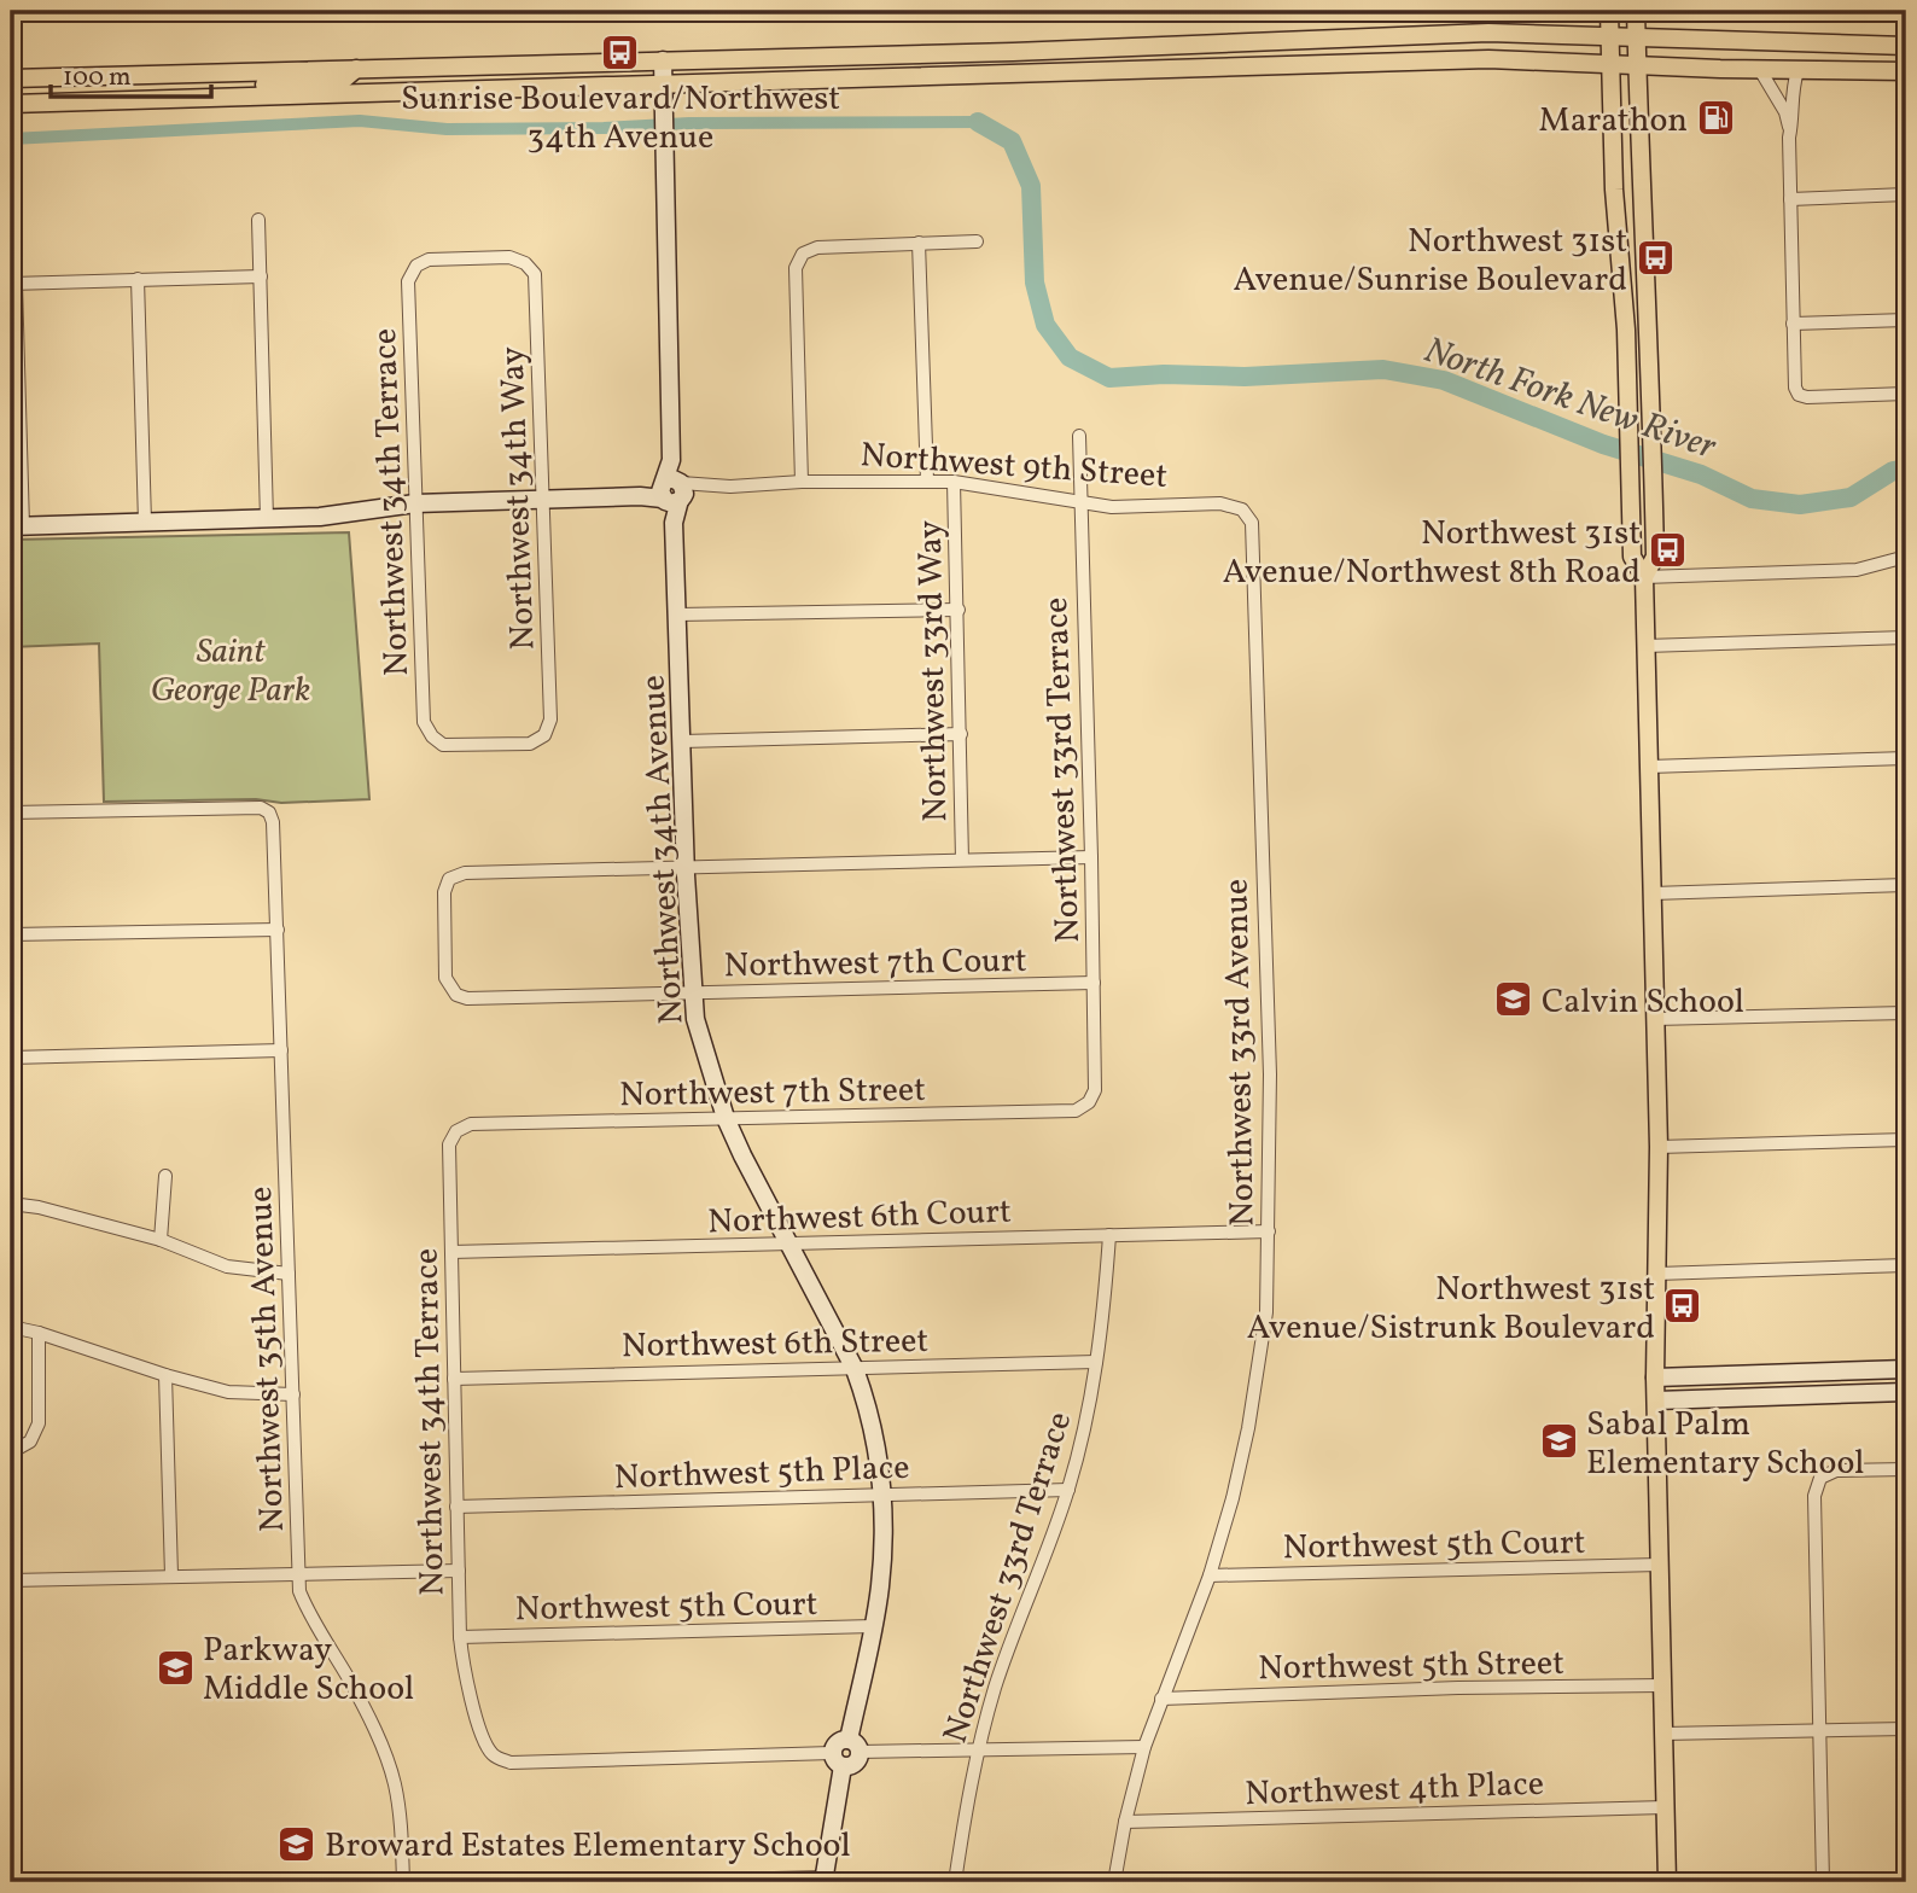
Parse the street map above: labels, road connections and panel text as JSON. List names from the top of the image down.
{
  "streets": {
    "street": [
      "Northwest 9th Street",
      "Northwest 34th Way",
      "Northwest 34th Terrace",
      "Northwest 33rd Way",
      "Northwest 33rd Terrace",
      "Northwest 34th Avenue",
      "Northwest 7th Court",
      "Northwest 33rd Avenue",
      "Northwest 7th Street",
      "Northwest 6th Court",
      "Northwest 6th Street",
      "Northwest 35th Avenue",
      "Northwest 5th Place",
      "Northwest 5th Court",
      "Northwest 5th Street",
      "Northwest 4th Place"
    ]
  },
  "crossings": [
    ["Northwest 9th Street", "Northwest 34th Way"],
    ["Northwest 9th Street", "Northwest 34th Terrace"],
    ["Northwest 9th Street", "Northwest 33rd Way"],
    ["Northwest 9th Street", "Northwest 33rd Terrace"],
    ["Northwest 9th Street", "Northwest 34th Avenue"],
    ["Northwest 9th Street", "Northwest 33rd Avenue"],
    ["Northwest 34th Way", "Northwest 34th Terrace"],
    ["Northwest 34th Terrace", "Northwest 7th Street"],
    ["Northwest 34th Terrace", "Northwest 6th Court"],
    ["Northwest 34th Terrace", "Northwest 6th Street"],
    ["Northwest 34th Terrace", "Northwest 5th Place"],
    ["Northwest 34th Terrace", "Northwest 5th Court"],
    ["Northwest 33rd Terrace", "Northwest 7th Court"],
    ["Northwest 33rd Terrace", "Northwest 7th Street"],
    ["Northwest 33rd Terrace", "Northwest 6th Court"],
    ["Northwest 33rd Terrace", "Northwest 6th Street"],
    ["Northwest 33rd Terrace", "Northwest 5th Place"],
    ["Northwest 34th Avenue", "Northwest 7th Court"],
    ["Northwest 34th Avenue", "Northwest 7th Street"],
    ["Northwest 34th Avenue", "Northwest 6th Court"],
    ["Northwest 34th Avenue", "Northwest 6th Street"],
    ["Northwest 34th Avenue", "Northwest 5th Place"],
    ["Northwest 34th Avenue", "Northwest 5th Court"],
    ["Northwest 33rd Avenue", "Northwest 6th Court"],
    ["Northwest 33rd Avenue", "Northwest 5th Court"],
    ["Northwest 33rd Avenue", "Northwest 5th Street"],
    ["Northwest 33rd Avenue", "Northwest 4th Place"]
  ],
  "water": ["North Fork New River"],
  "parks": ["Saint George Park"],
  "places": {
    "bus stop": [
      "Sunrise Boulevard/Northwest 34th Avenue",
      "Northwest 31st Avenue/Sunrise Boulevard",
      "Northwest 31st Avenue/Northwest 8th Road",
      "Northwest 31st Avenue/Sistrunk Boulevard"
    ],
    "fuel station": ["Marathon"],
    "school or university": [
      "Calvin School",
      "Sabal Palm Elementary School",
      "Parkway Middle School",
      "Broward Estates Elementary School"
    ]
  },
  "scale_bar": "100 m"
}
